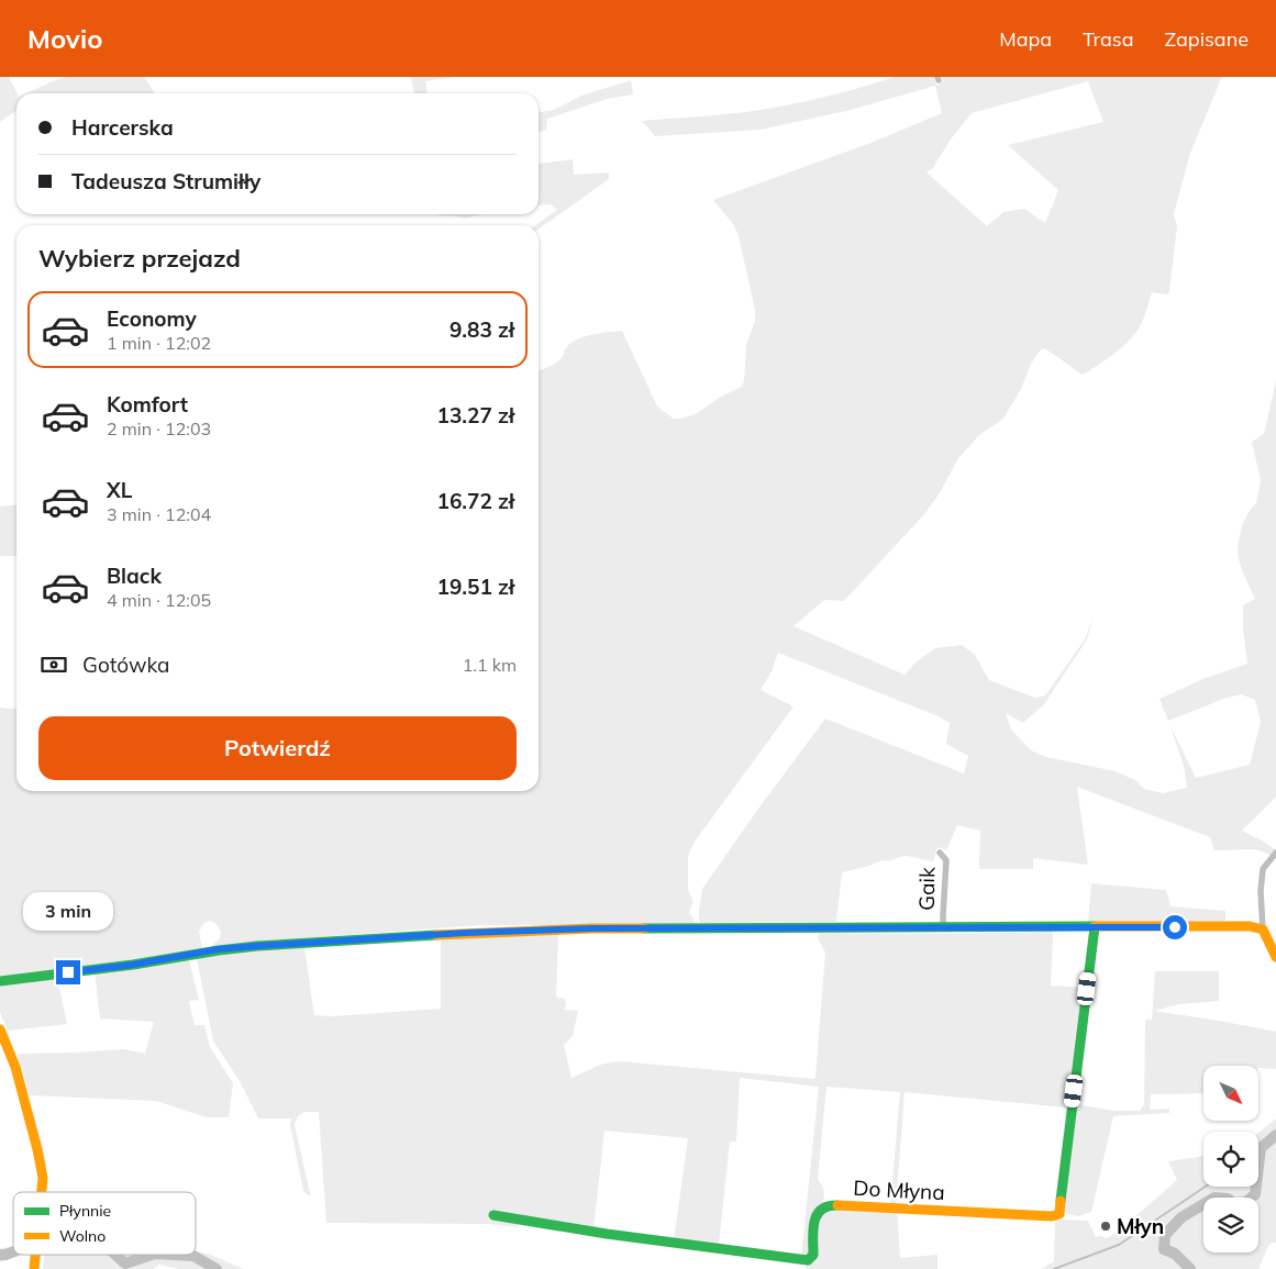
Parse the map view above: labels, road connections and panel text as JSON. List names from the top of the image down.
{
  "streets": {
    "street": ["Gaik", "Do Młyna"]
  },
  "places": ["Młyn"],
  "legend": ["Płynnie", "Wolno"],
  "north": "bottom right",
  "page": {
    "header": "Movio",
    "nav": ["Mapa", "Trasa", "Zapisane"],
    "banner": ["Harcerska", "Tadeusza Strumiłły"],
    "heading": "Wybierz przejazd",
    "list": [
      {
        "name": "Economy",
        "note": "1 min · 12:02",
        "value": "9.83 zł"
      },
      {
        "name": "Komfort",
        "note": "2 min · 12:03",
        "value": "13.27 zł"
      },
      {
        "name": "XL",
        "note": "3 min · 12:04",
        "value": "16.72 zł"
      },
      {
        "name": "Black",
        "note": "4 min · 12:05",
        "value": "19.51 zł"
      }
    ],
    "pay": ["Gotówka", "1.1 km"],
    "buttons": "Potwierdź",
    "bubble": "3 min"
  }
}
